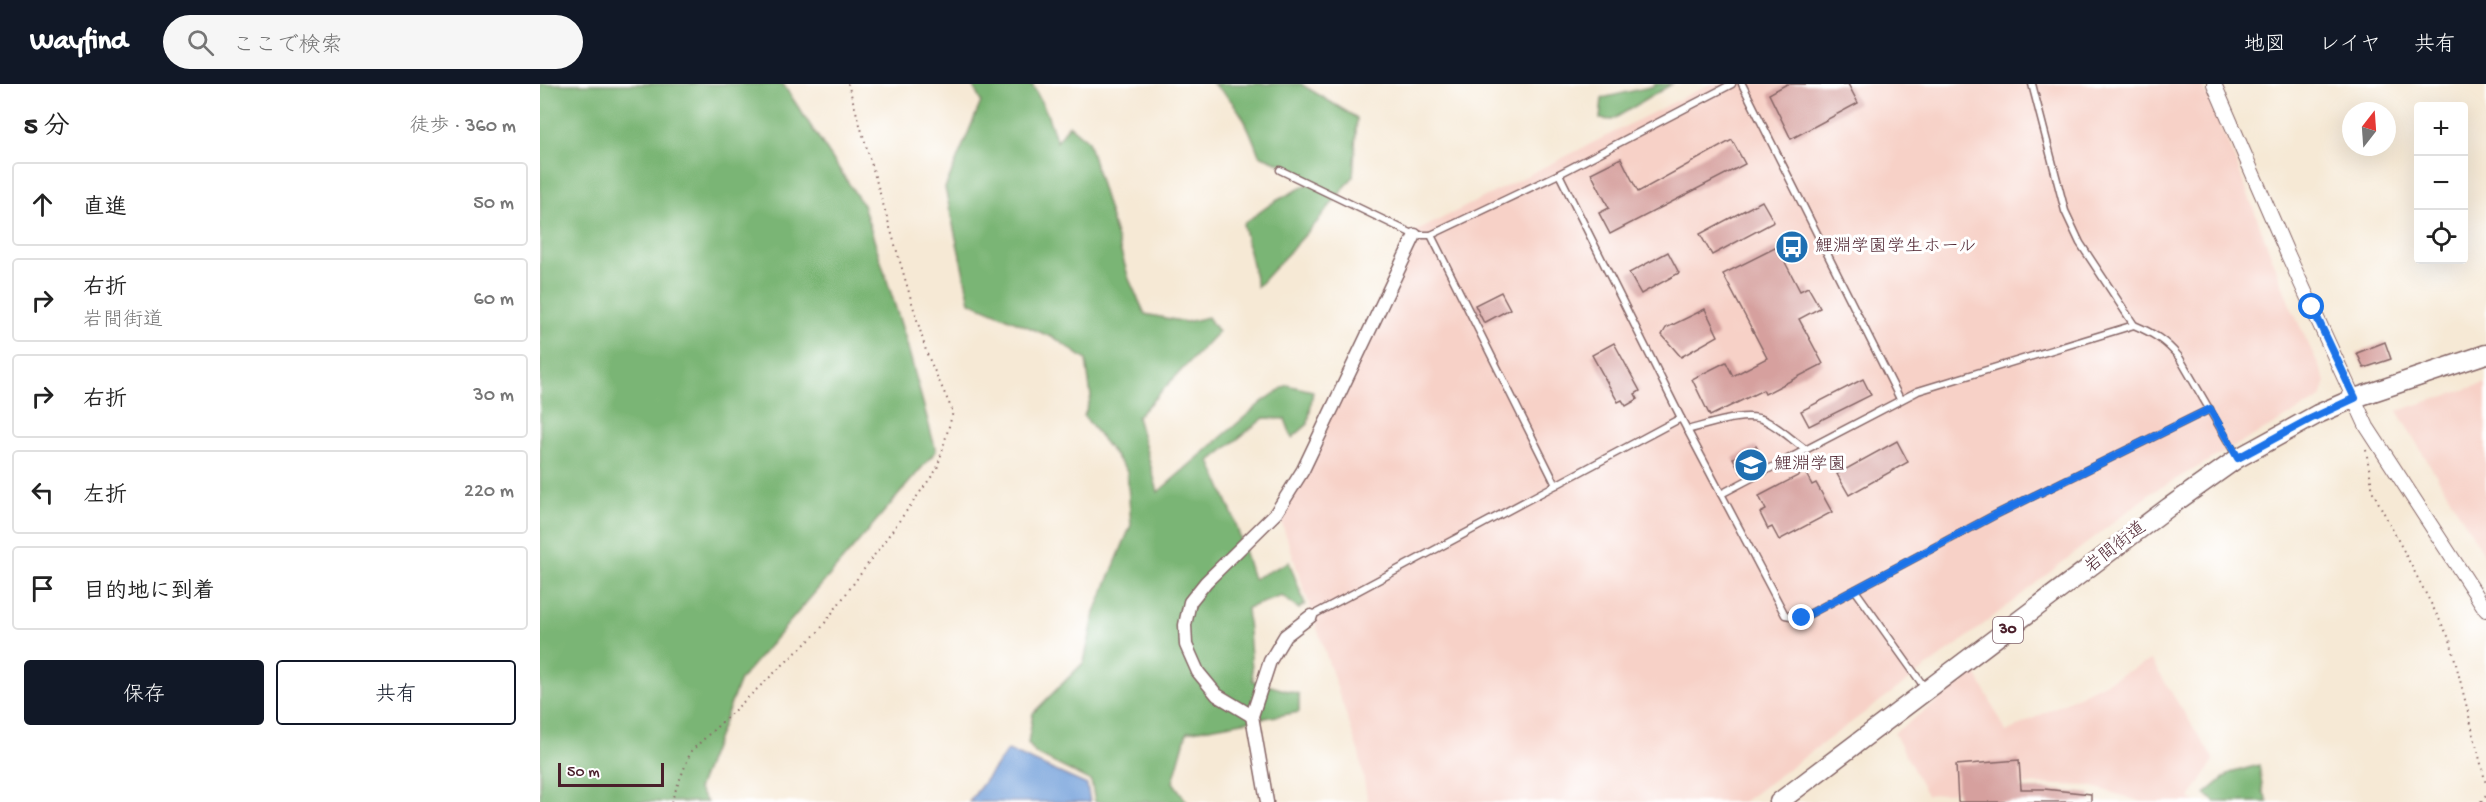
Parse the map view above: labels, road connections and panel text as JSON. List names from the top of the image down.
{
  "streets": {
    "main road": ["岩間街道", "30"]
  },
  "places": {
    "bus stop": ["鯉淵学園学生ホール"],
    "school or university": ["鯉淵学園"]
  },
  "scale_bar": "50 m",
  "north": "top",
  "page": {
    "header": "Wayfind",
    "search": "ここで検索",
    "nav": ["地図", "レイヤ", "共有"],
    "heading": ["5 分", "徒歩 · 360 m"],
    "map_buttons": ["+", "−"],
    "list": [
      ["直進", "50 m"],
      ["右折", "岩間街道", "60 m"],
      ["右折", "30 m"],
      ["左折", "220 m"],
      "目的地に到着"
    ],
    "buttons": ["保存", "共有"],
    "scale": "50 m"
  }
}
